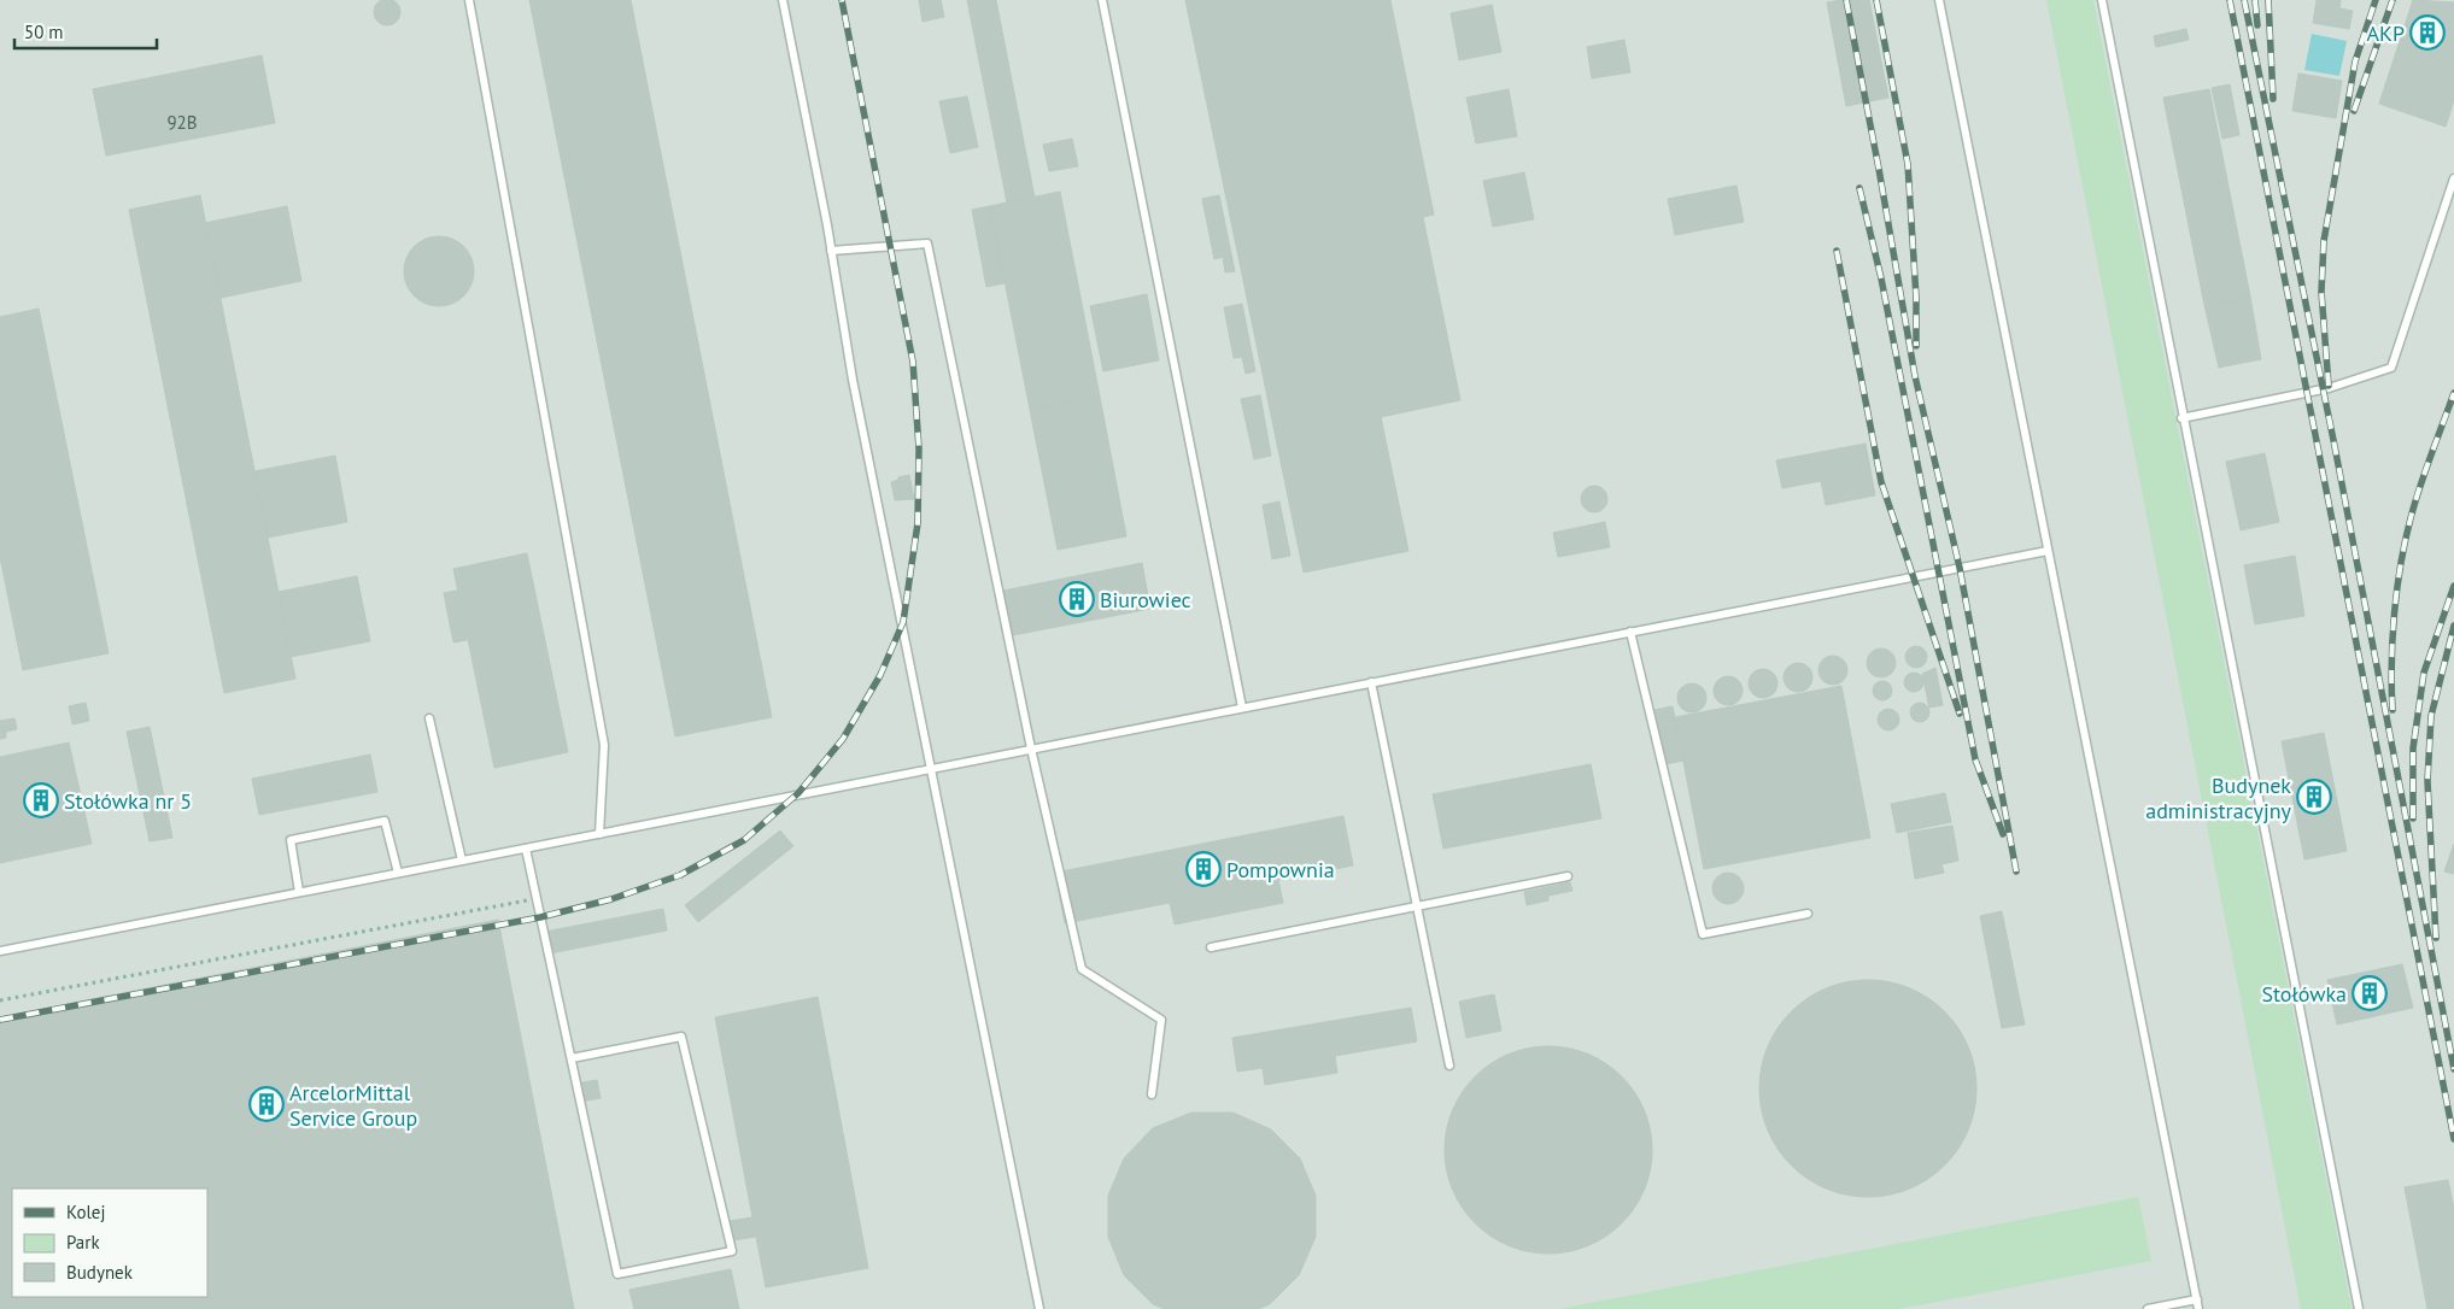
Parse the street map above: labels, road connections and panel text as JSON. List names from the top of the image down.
{
  "places": {
    "building": [
      "AKP",
      "Biurowiec",
      "Budynek administracyjny",
      "Stołówka nr 5",
      "Pompownia",
      "Stołówka",
      "ArcelorMittal Service Group"
    ]
  },
  "house_numbers": ["92B"],
  "legend": ["Kolej", "Park", "Budynek"],
  "scale_bar": "50 m"
}
